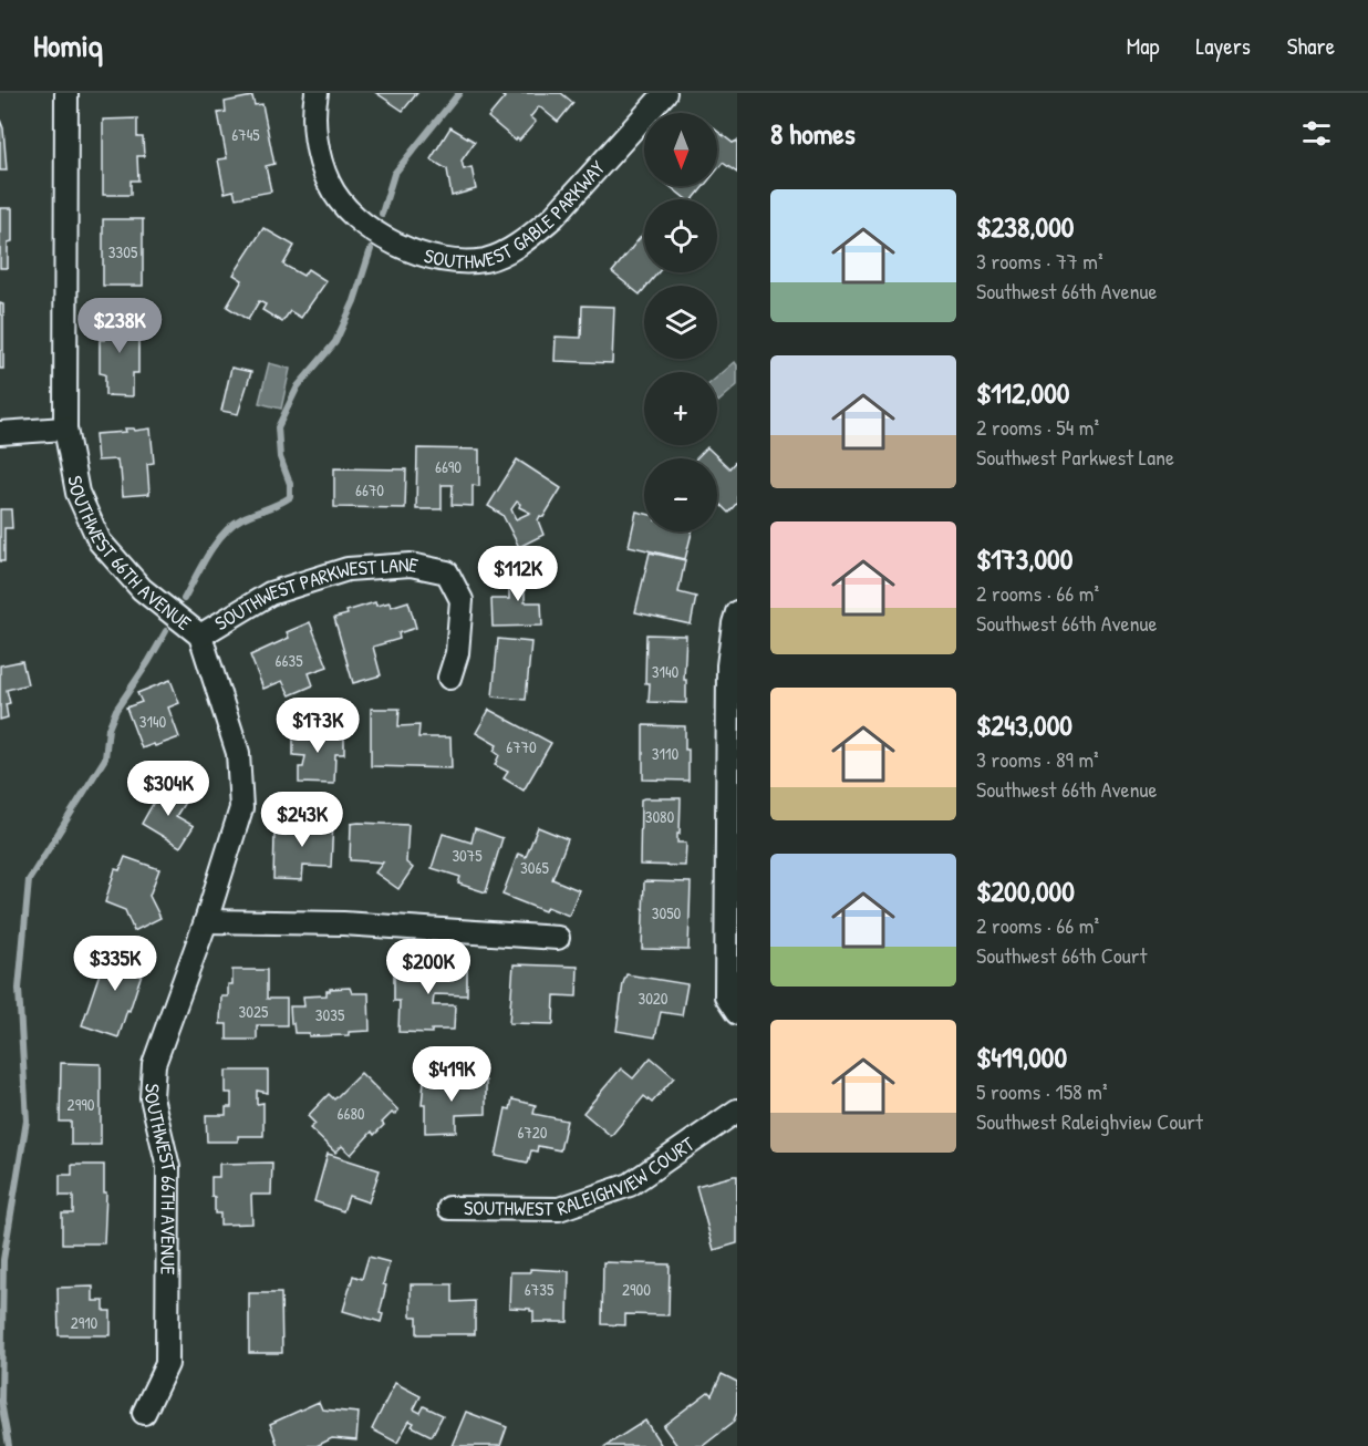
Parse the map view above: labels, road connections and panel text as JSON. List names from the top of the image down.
{
  "streets": {
    "street": [
      "SOUTHWEST GABLE PARKWAY",
      "SOUTHWEST 66TH AVENUE",
      "SOUTHWEST PARKWEST LANE",
      "SOUTHWEST RALEIGHVIEW COURT"
    ]
  },
  "crossings": [
    ["SOUTHWEST 66TH AVENUE", "SOUTHWEST PARKWEST LANE"]
  ],
  "house_numbers": [
    "6745",
    "3305",
    "6690",
    "6670",
    "6635",
    "3140",
    "3140",
    "6770",
    "3110",
    "3080",
    "3075",
    "3065",
    "3050",
    "3020",
    "3025",
    "3035",
    "2990",
    "6680",
    "6720",
    "6735",
    "2900",
    "2910"
  ],
  "north": "bottom",
  "page": {
    "header": "Homiq",
    "nav": ["Map", "Layers", "Share"],
    "heading": "8 homes",
    "map_buttons": ["+", "−"],
    "list": [
      {
        "name": "$238,000",
        "note": "3 rooms · 77 m² · Southwest 66th Avenue"
      },
      {
        "name": "$112,000",
        "note": "2 rooms · 54 m² · Southwest Parkwest Lane"
      },
      {
        "name": "$173,000",
        "note": "2 rooms · 66 m² · Southwest 66th Avenue"
      },
      {
        "name": "$243,000",
        "note": "3 rooms · 89 m² · Southwest 66th Avenue"
      },
      {
        "name": "$200,000",
        "note": "2 rooms · 66 m² · Southwest 66th Court"
      },
      {
        "name": "$419,000",
        "note": "5 rooms · 158 m² · Southwest Raleighview Court"
      }
    ],
    "price": [
      "$238K",
      "$112K",
      "$173K",
      "$304K",
      "$243K",
      "$335K",
      "$200K",
      "$419K"
    ]
  }
}
